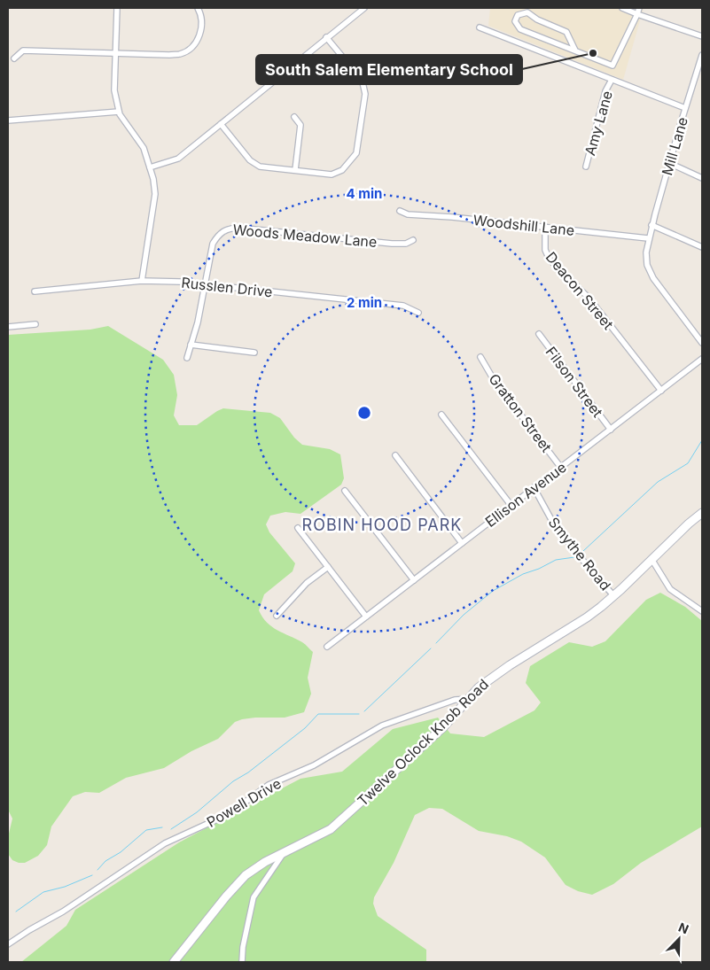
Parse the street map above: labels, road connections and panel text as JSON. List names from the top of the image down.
{
  "streets": {
    "street": [
      "Amy Lane",
      "Mill Lane",
      "Woodshill Lane",
      "Woods Meadow Lane",
      "Russlen Drive",
      "Deacon Street",
      "Filson Street",
      "Gratton Street",
      "Ellison Avenue",
      "Smythe Road",
      "Twelve Oclock Knob Road",
      "Powell Drive"
    ]
  },
  "crossings": [
    ["Amy Lane", "Mill Lane"],
    ["Mill Lane", "Woodshill Lane"],
    ["Woodshill Lane", "Deacon Street"],
    ["Woods Meadow Lane", "Russlen Drive"],
    ["Deacon Street", "Ellison Avenue"],
    ["Filson Street", "Ellison Avenue"],
    ["Gratton Street", "Ellison Avenue"],
    ["Ellison Avenue", "Smythe Road"],
    ["Smythe Road", "Twelve Oclock Knob Road"],
    ["Twelve Oclock Knob Road", "Powell Drive"]
  ],
  "districts": ["ROBIN HOOD PARK"],
  "places": ["South Salem Elementary School"],
  "north": "top right",
  "rings": ["4 min", "2 min"]
}
